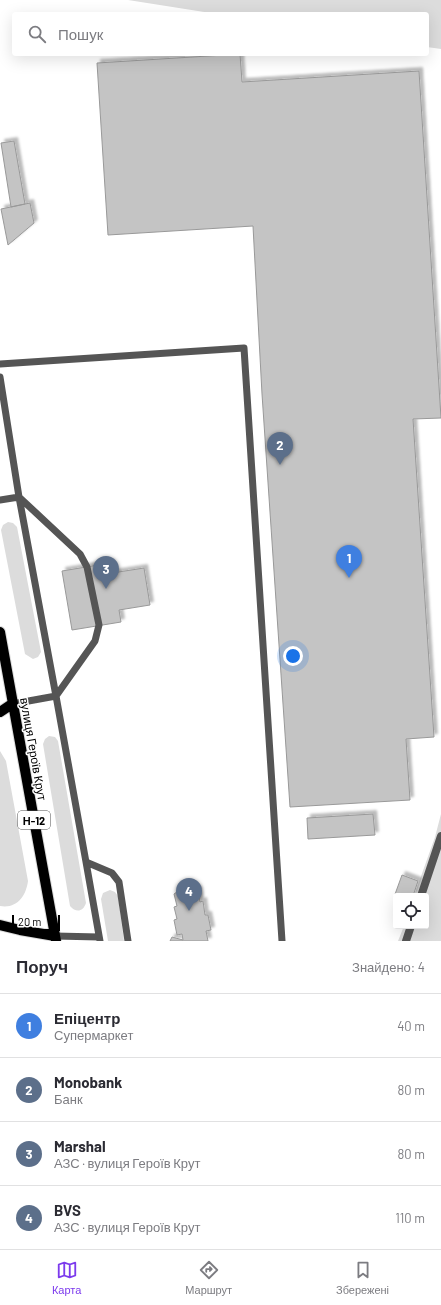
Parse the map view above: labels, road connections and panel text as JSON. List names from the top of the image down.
{
  "streets": {
    "main road": ["вулиця Героїв Крут", "Н-12"]
  },
  "scale_bar": "20 m",
  "page": {
    "search": "Пошук",
    "pins": [
      "2",
      "1",
      "3",
      "4"
    ],
    "scale": "20 m",
    "heading": ["Поруч", "Знайдено: 4"],
    "list": [
      {
        "mark": "1",
        "name": "Епіцентр",
        "note": "Супермаркет",
        "value": "40 m"
      },
      {
        "mark": "2",
        "name": "Monobank",
        "note": "Банк",
        "value": "80 m"
      },
      {
        "mark": "3",
        "name": "Marshal",
        "note": "АЗС · вулиця Героїв Крут",
        "value": "80 m"
      },
      {
        "mark": "4",
        "name": "BVS",
        "note": "АЗС · вулиця Героїв Крут",
        "value": "110 m"
      }
    ],
    "nav": ["Карта", "Маршрут", "Збережені"]
  }
}
